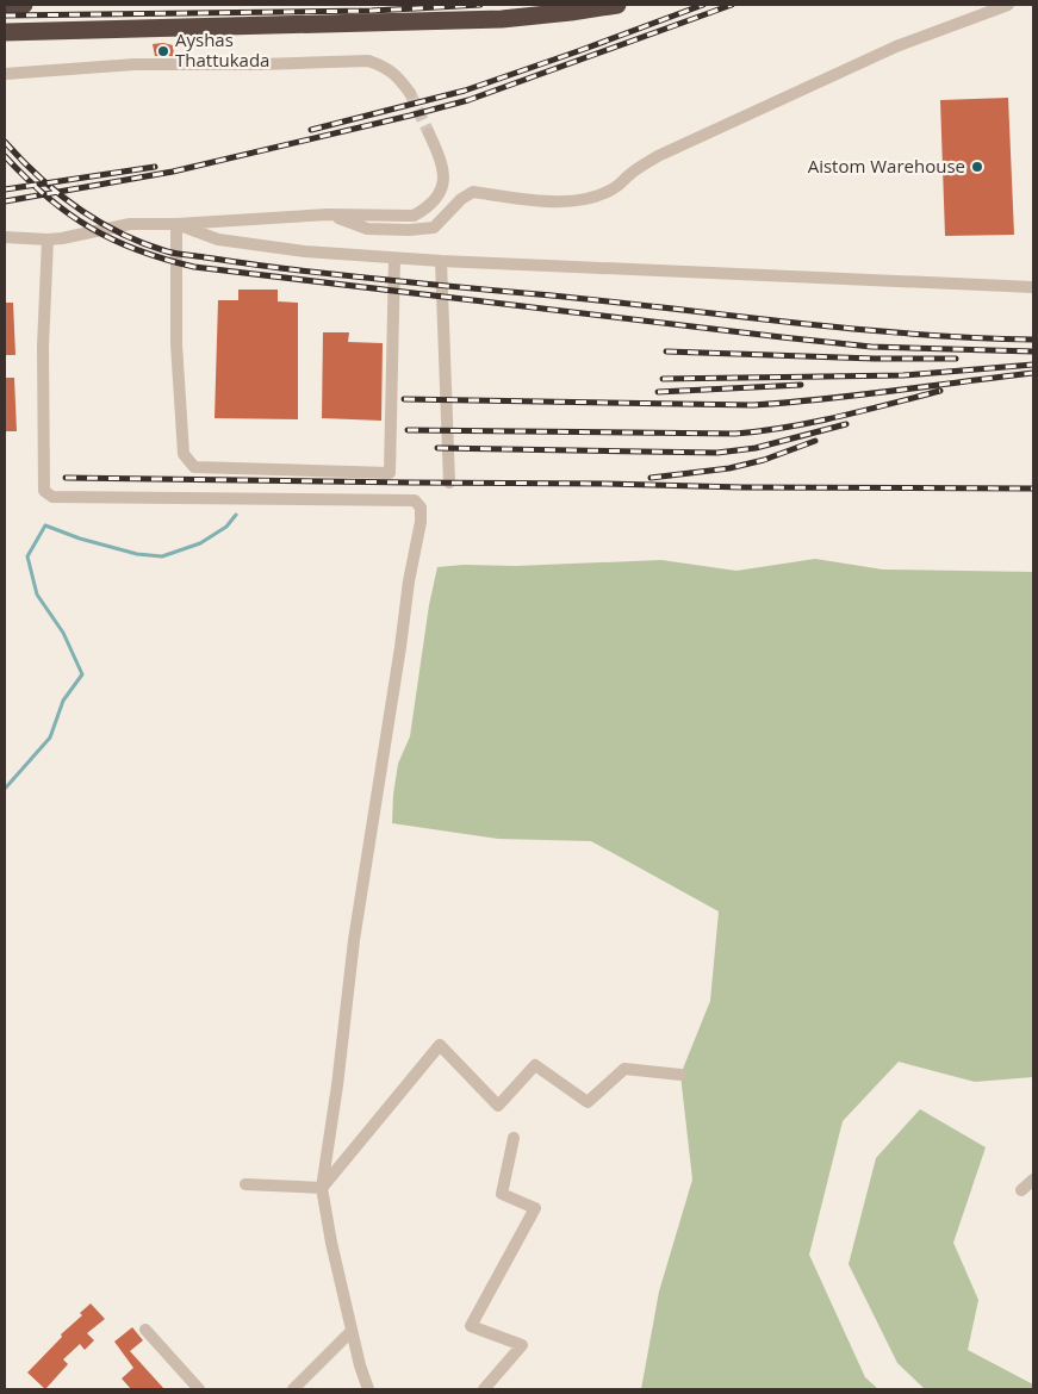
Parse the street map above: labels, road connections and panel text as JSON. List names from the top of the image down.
{
  "places": ["Ayshas Thattukada", "Aistom Warehouse"]
}
